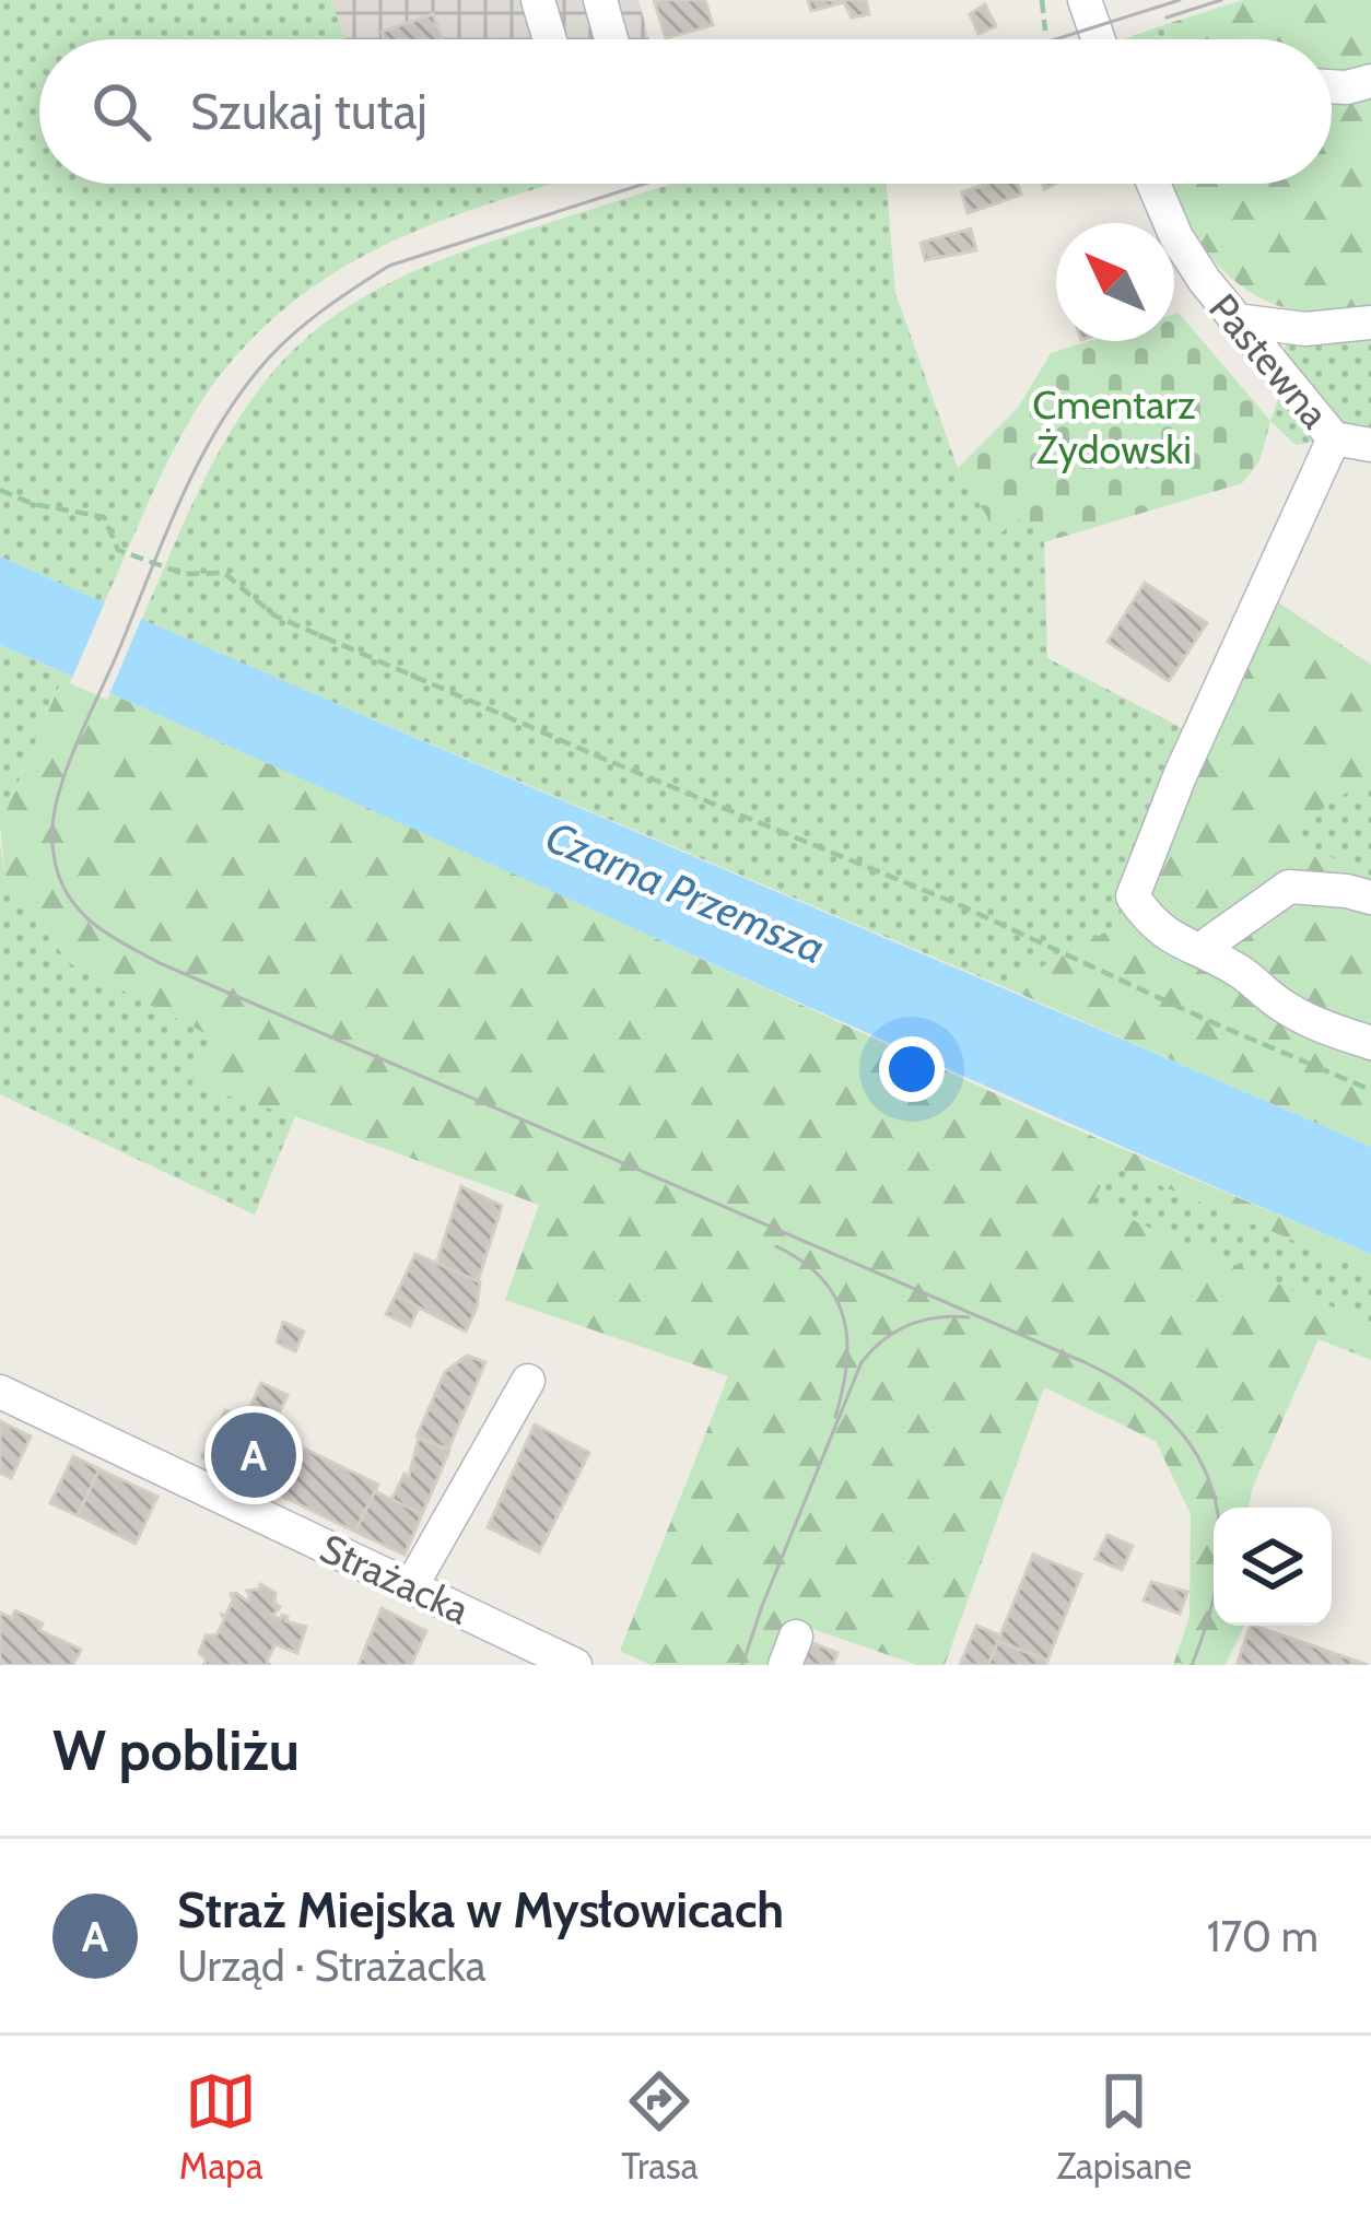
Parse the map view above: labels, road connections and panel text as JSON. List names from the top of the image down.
{
  "streets": {
    "street": ["Pastewna", "Strażacka"]
  },
  "water": ["Czarna Przemsza"],
  "parks": ["Cmentarz Żydowski"],
  "north": "top left",
  "page": {
    "search": "Szukaj tutaj",
    "pins": "A",
    "heading": "W pobliżu",
    "list": [
      {
        "mark": "A",
        "name": "Straż Miejska w Mysłowicach",
        "note": "Urząd · Strażacka",
        "value": "170 m"
      }
    ],
    "nav": ["Mapa", "Trasa", "Zapisane"]
  }
}
